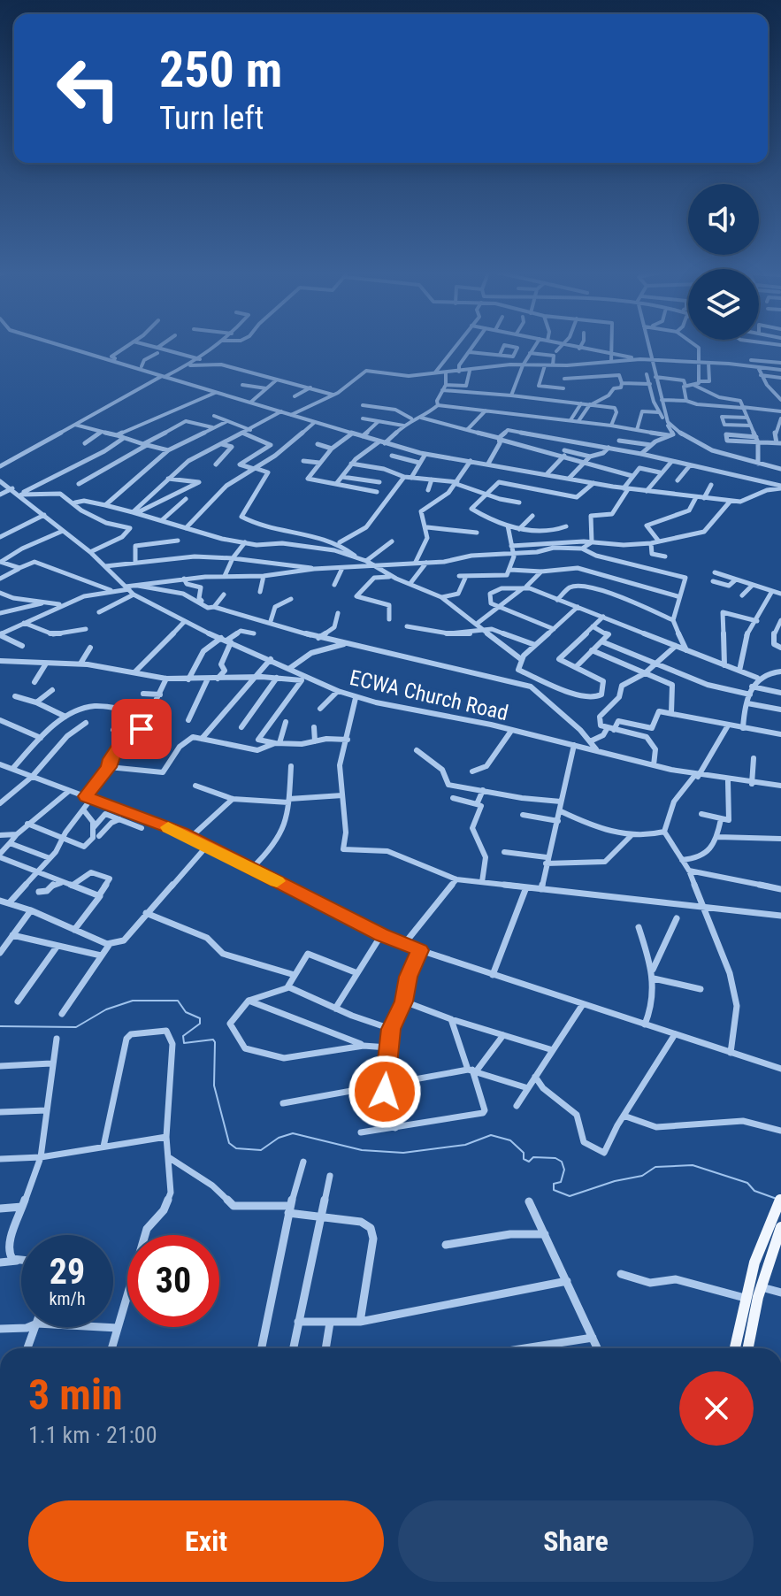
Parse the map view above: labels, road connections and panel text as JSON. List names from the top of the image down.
{
  "streets": {
    "street": ["ECWA Church Road"]
  },
  "page": {
    "turn": ["250 m", "Turn left"],
    "speed": "29 km/h",
    "limit": "30",
    "heading": ["3 min", "1.1 km · 21:00"],
    "buttons": ["Exit", "Share"]
  }
}
